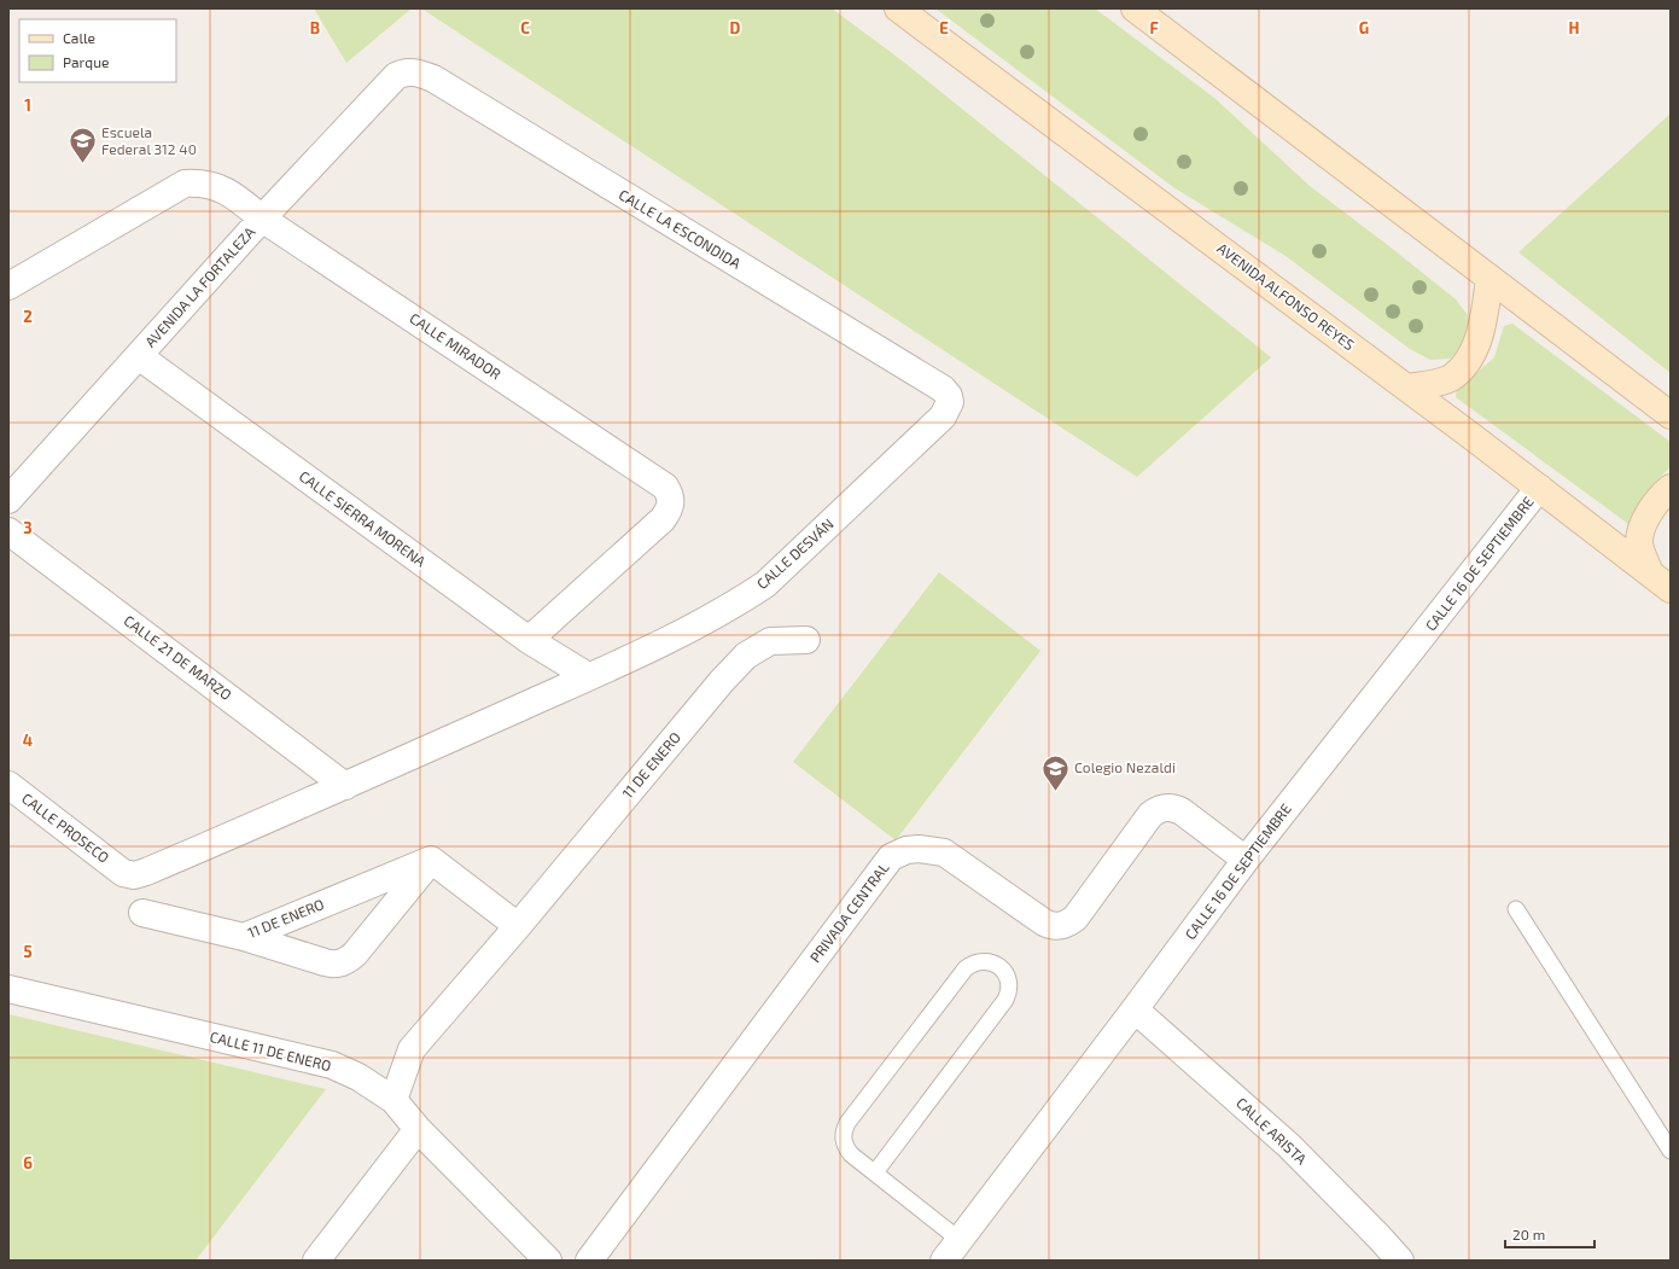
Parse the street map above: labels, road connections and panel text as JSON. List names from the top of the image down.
{
  "streets": {
    "main road": ["AVENIDA ALFONSO REYES"],
    "street": [
      "CALLE LA ESCONDIDA",
      "AVENIDA LA FORTALEZA",
      "CALLE MIRADOR",
      "CALLE SIERRA MORENA",
      "CALLE DESVÁN",
      "CALLE 16 DE SEPTIEMBRE",
      "CALLE 21 DE MARZO",
      "11 DE ENERO",
      "CALLE PROSECO",
      "PRIVADA CENTRAL",
      "CALLE 11 DE ENERO",
      "CALLE ARISTA"
    ]
  },
  "crossings": [
    ["CALLE LA ESCONDIDA", "AVENIDA LA FORTALEZA"],
    ["CALLE LA ESCONDIDA", "CALLE DESVÁN"],
    ["AVENIDA LA FORTALEZA", "CALLE MIRADOR"],
    ["AVENIDA LA FORTALEZA", "CALLE SIERRA MORENA"],
    ["AVENIDA ALFONSO REYES", "CALLE 16 DE SEPTIEMBRE"],
    ["CALLE MIRADOR", "CALLE SIERRA MORENA"],
    ["CALLE SIERRA MORENA", "CALLE DESVÁN"],
    ["CALLE DESVÁN", "CALLE 21 DE MARZO"],
    ["CALLE DESVÁN", "CALLE PROSECO"],
    ["CALLE 16 DE SEPTIEMBRE", "PRIVADA CENTRAL"],
    ["CALLE 16 DE SEPTIEMBRE", "CALLE ARISTA"],
    ["11 DE ENERO", "CALLE 11 DE ENERO"]
  ],
  "places": {
    "school or university": ["Escuela Federal 312 40", "Colegio Nezaldi"]
  },
  "legend": ["Calle", "Parque"],
  "scale_bar": "20 m",
  "grid": {
    "columns": [
      "B",
      "C",
      "D",
      "E",
      "F",
      "G",
      "H"
    ],
    "rows": [
      "1",
      "2",
      "3",
      "4",
      "5",
      "6"
    ]
  }
}
